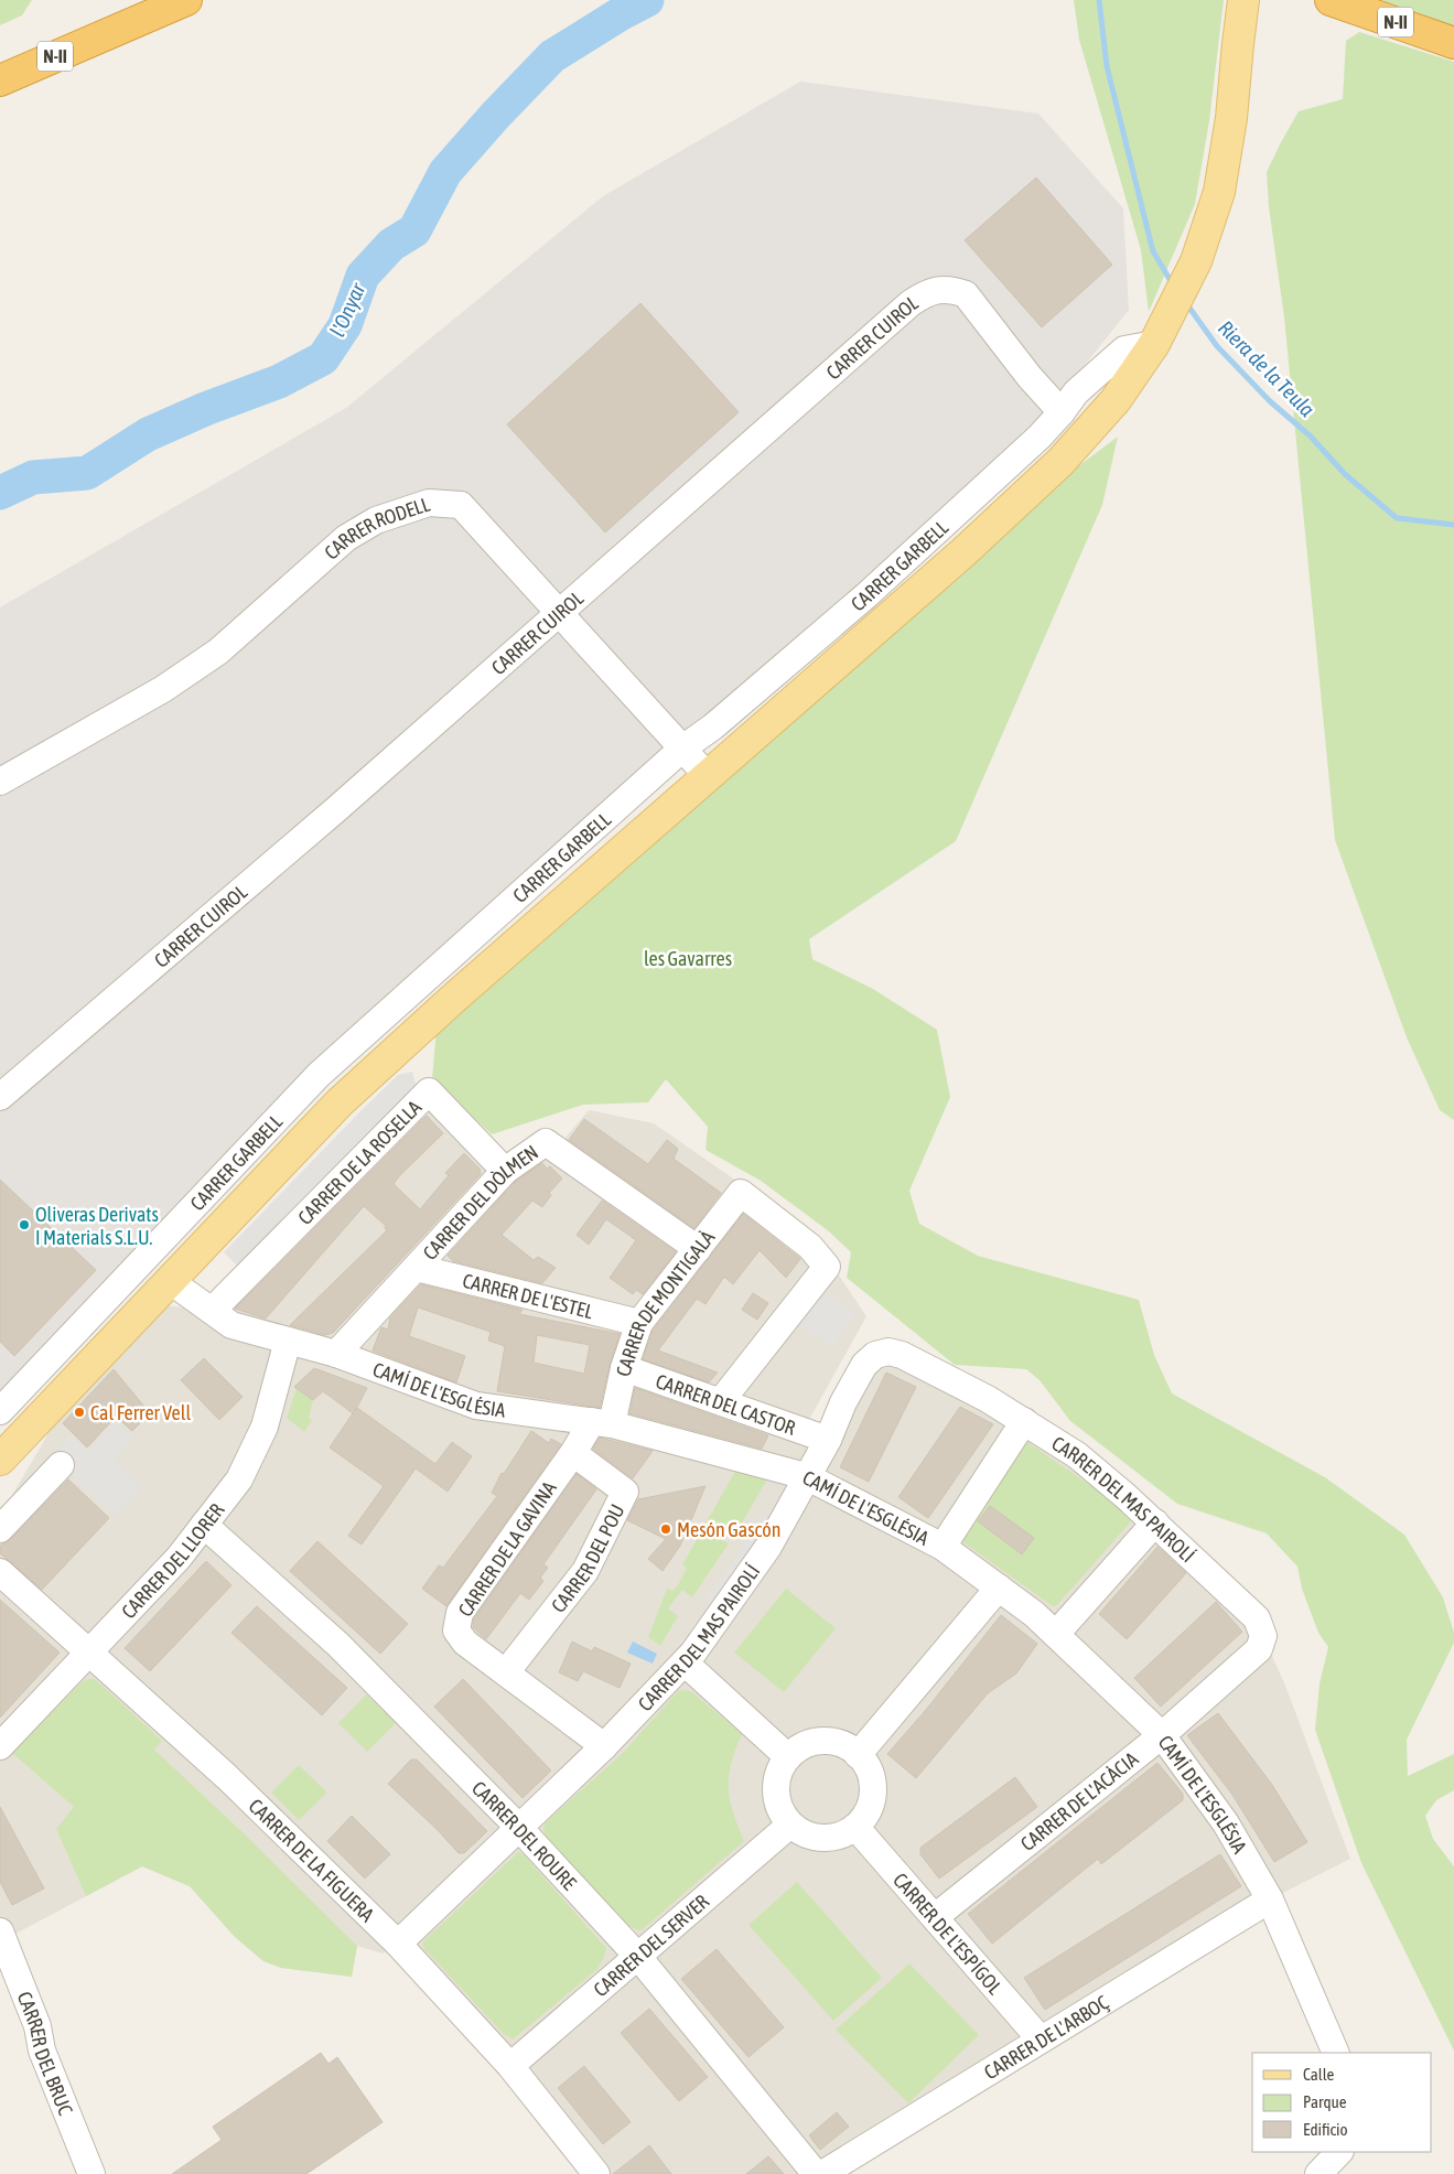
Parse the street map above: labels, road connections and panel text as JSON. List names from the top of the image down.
{
  "streets": {
    "highway": ["N-II"],
    "street": [
      "CARRER CUIROL",
      "CARRER RODELL",
      "CARRER GARBELL",
      "CARRER DE LA ROSELLA",
      "CARRER DEL DÒLMEN",
      "CARRER DE L'ESTEL",
      "CARRER DE MONTIGALÀ",
      "CAMÍ DE L'ESGLÉSIA",
      "CARRER DEL CASTOR",
      "CARRER DEL MAS PAIROLÍ",
      "CARRER DE LA GAVINA",
      "CARRER DEL POU",
      "CARRER DEL LLORER",
      "CARRER DE L'ACÀCIA",
      "CARRER DEL ROURE",
      "CARRER DE LA FIGUERA",
      "CARRER DE L'ESPÍGOL",
      "CARRER DEL SERVER",
      "CARRER DE L'ARBOÇ",
      "CARRER DEL BRUC"
    ]
  },
  "crossings": [
    ["CARRER CUIROL", "CARRER RODELL"],
    ["CARRER CUIROL", "CARRER GARBELL"],
    ["CARRER RODELL", "CARRER GARBELL"],
    ["CARRER DE LA ROSELLA", "CARRER DEL DÒLMEN"],
    ["CARRER DE LA ROSELLA", "CAMÍ DE L'ESGLÉSIA"],
    ["CARRER DEL DÒLMEN", "CARRER DE L'ESTEL"],
    ["CARRER DEL DÒLMEN", "CARRER DE MONTIGALÀ"],
    ["CARRER DEL DÒLMEN", "CAMÍ DE L'ESGLÉSIA"],
    ["CARRER DE L'ESTEL", "CARRER DE MONTIGALÀ"],
    ["CARRER DE MONTIGALÀ", "CAMÍ DE L'ESGLÉSIA"],
    ["CARRER DE MONTIGALÀ", "CARRER DEL CASTOR"],
    ["CARRER DE MONTIGALÀ", "CARRER DE LA GAVINA"],
    ["CAMÍ DE L'ESGLÉSIA", "CARRER DEL MAS PAIROLÍ"],
    ["CAMÍ DE L'ESGLÉSIA", "CARRER DE LA GAVINA"],
    ["CAMÍ DE L'ESGLÉSIA", "CARRER DEL LLORER"],
    ["CAMÍ DE L'ESGLÉSIA", "CARRER DE L'ACÀCIA"],
    ["CAMÍ DE L'ESGLÉSIA", "CARRER DE L'ARBOÇ"],
    ["CARRER DEL CASTOR", "CARRER DEL MAS PAIROLÍ"],
    ["CARRER DEL MAS PAIROLÍ", "CARRER DE LA GAVINA"],
    ["CARRER DEL MAS PAIROLÍ", "CARRER DE L'ACÀCIA"],
    ["CARRER DEL MAS PAIROLÍ", "CARRER DEL ROURE"],
    ["CARRER DEL MAS PAIROLÍ", "CARRER DE LA FIGUERA"],
    ["CARRER DE LA GAVINA", "CARRER DEL POU"],
    ["CARRER DEL LLORER", "CARRER DEL ROURE"],
    ["CARRER DEL LLORER", "CARRER DE LA FIGUERA"],
    ["CARRER DE L'ACÀCIA", "CARRER DE L'ESPÍGOL"],
    ["CARRER DEL ROURE", "CARRER DEL SERVER"],
    ["CARRER DE LA FIGUERA", "CARRER DEL SERVER"],
    ["CARRER DE L'ESPÍGOL", "CARRER DEL SERVER"],
    ["CARRER DE L'ESPÍGOL", "CARRER DE L'ARBOÇ"]
  ],
  "water": ["l'Onyar", "Riera de la Teula"],
  "parks": ["les Gavarres"],
  "places": ["Oliveras Derivats I Materials S.L.U.", "Cal Ferrer Vell", "Mesón Gascón"],
  "legend": ["Calle", "Parque", "Edificio"]
}
